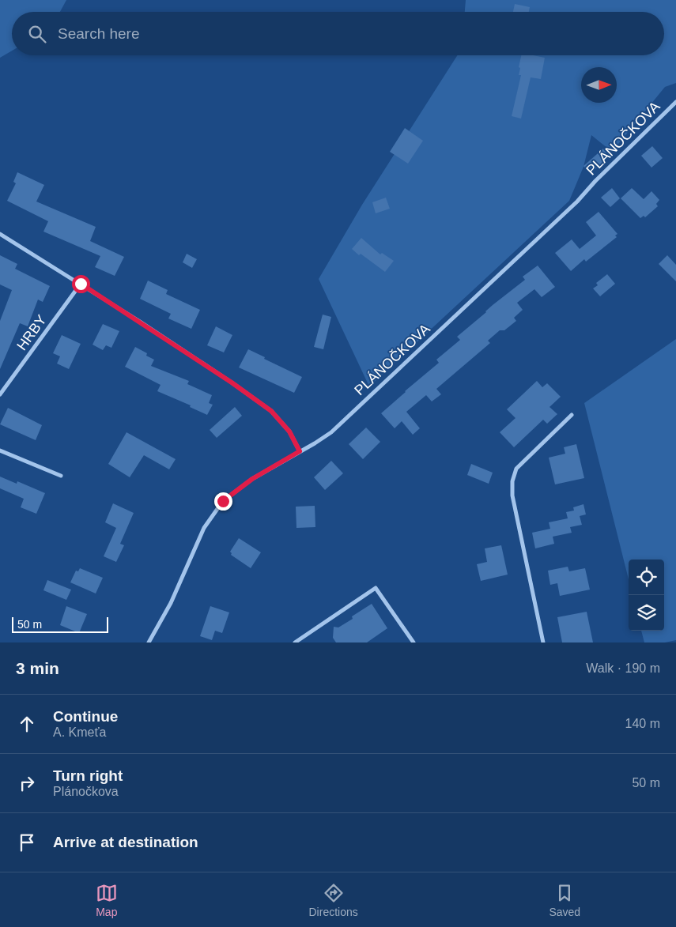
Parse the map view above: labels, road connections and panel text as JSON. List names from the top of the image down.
{
  "streets": {
    "street": ["PLÁNOČKOVA", "HRBY"]
  },
  "scale_bar": "50 m",
  "north": "right",
  "page": {
    "search": "Search here",
    "scale": "50 m",
    "heading": ["3 min", "Walk · 190 m"],
    "list": [
      ["Continue", "A. Kmeťa", "140 m"],
      ["Turn right", "Plánočkova", "50 m"],
      "Arrive at destination"
    ],
    "nav": ["Map", "Directions", "Saved"]
  }
}
